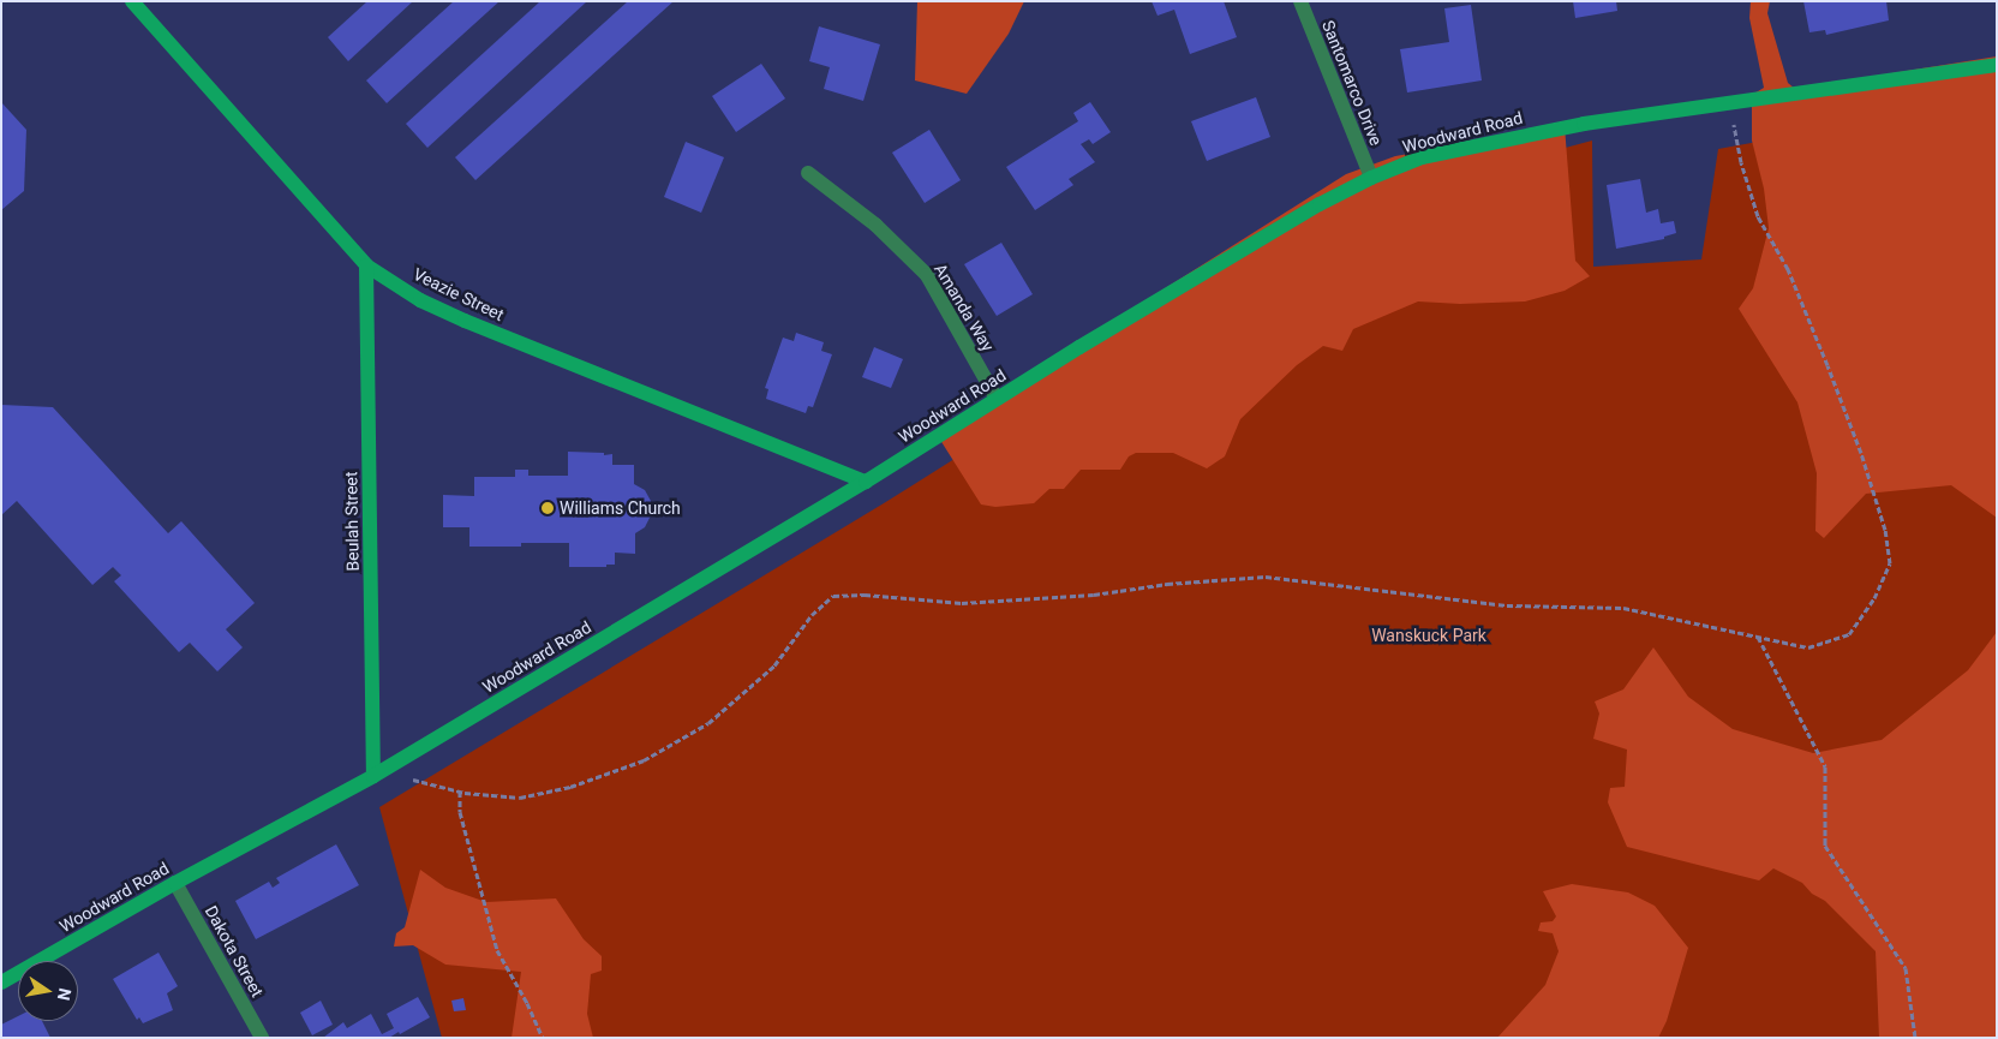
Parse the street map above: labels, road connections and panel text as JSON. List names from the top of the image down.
{
  "streets": {
    "street": [
      "Santomarco Drive",
      "Woodward Road",
      "Veazie Street",
      "Amanda Way",
      "Beulah Street",
      "Dakota Street"
    ]
  },
  "crossings": [
    ["Santomarco Drive", "Woodward Road"],
    ["Woodward Road", "Veazie Street"],
    ["Woodward Road", "Amanda Way"],
    ["Woodward Road", "Beulah Street"],
    ["Woodward Road", "Dakota Street"],
    ["Veazie Street", "Beulah Street"]
  ],
  "parks": ["Wanskuck Park"],
  "places": ["Williams Church"],
  "north": "right"
}
